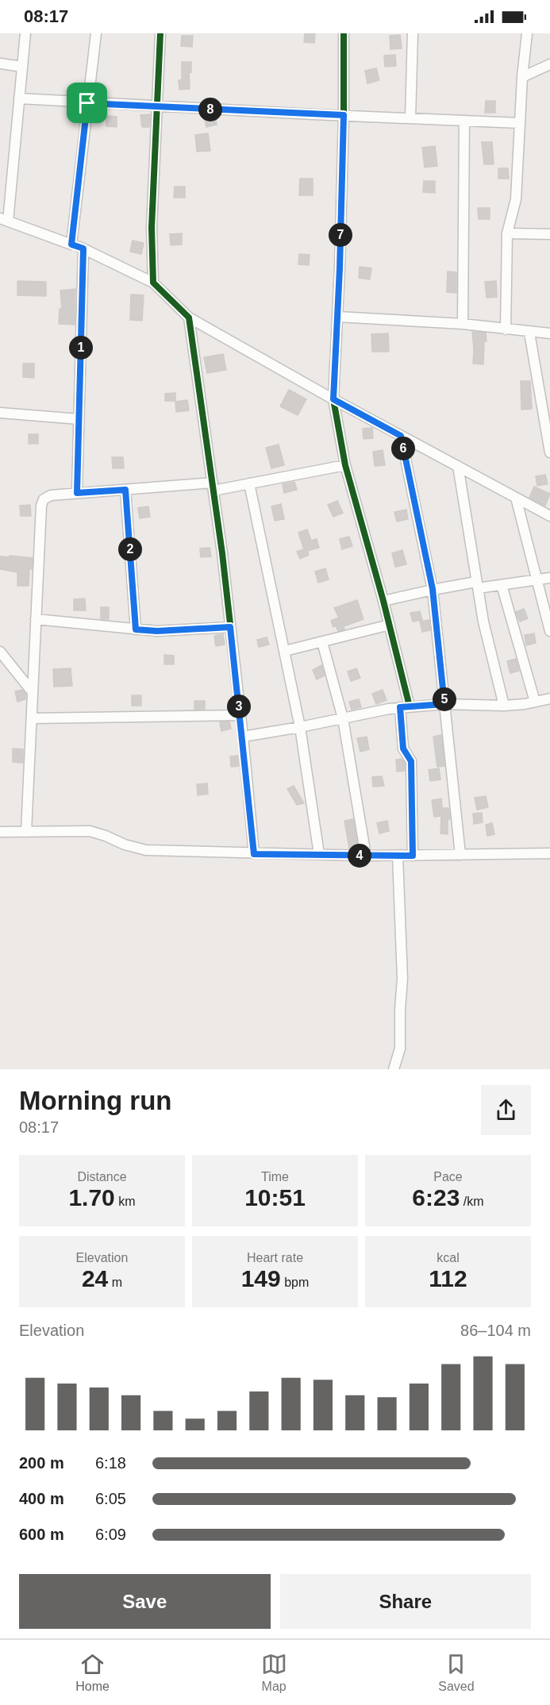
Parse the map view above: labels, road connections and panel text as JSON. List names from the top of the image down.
{
  "page": {
    "status": "08:17",
    "pins": [
      "8",
      "7",
      "1",
      "6",
      "2",
      "5",
      "3",
      "4"
    ],
    "heading": ["Morning run", "08:17"],
    "stats": [
      ["Distance", "1.70 km"],
      ["Time", "10:51"],
      ["Pace", "6:23 /km"],
      ["Elevation", "24 m"],
      ["Heart rate", "149 bpm"],
      ["kcal", "112"]
    ],
    "chart": ["Elevation", "86–104 m"],
    "list": [
      {
        "name": "200 m",
        "note": "6:18"
      },
      {
        "name": "400 m",
        "note": "6:05"
      },
      {
        "name": "600 m",
        "note": "6:09"
      }
    ],
    "buttons": ["Save", "Share"],
    "tabs": ["Home", "Map", "Saved"]
  }
}
